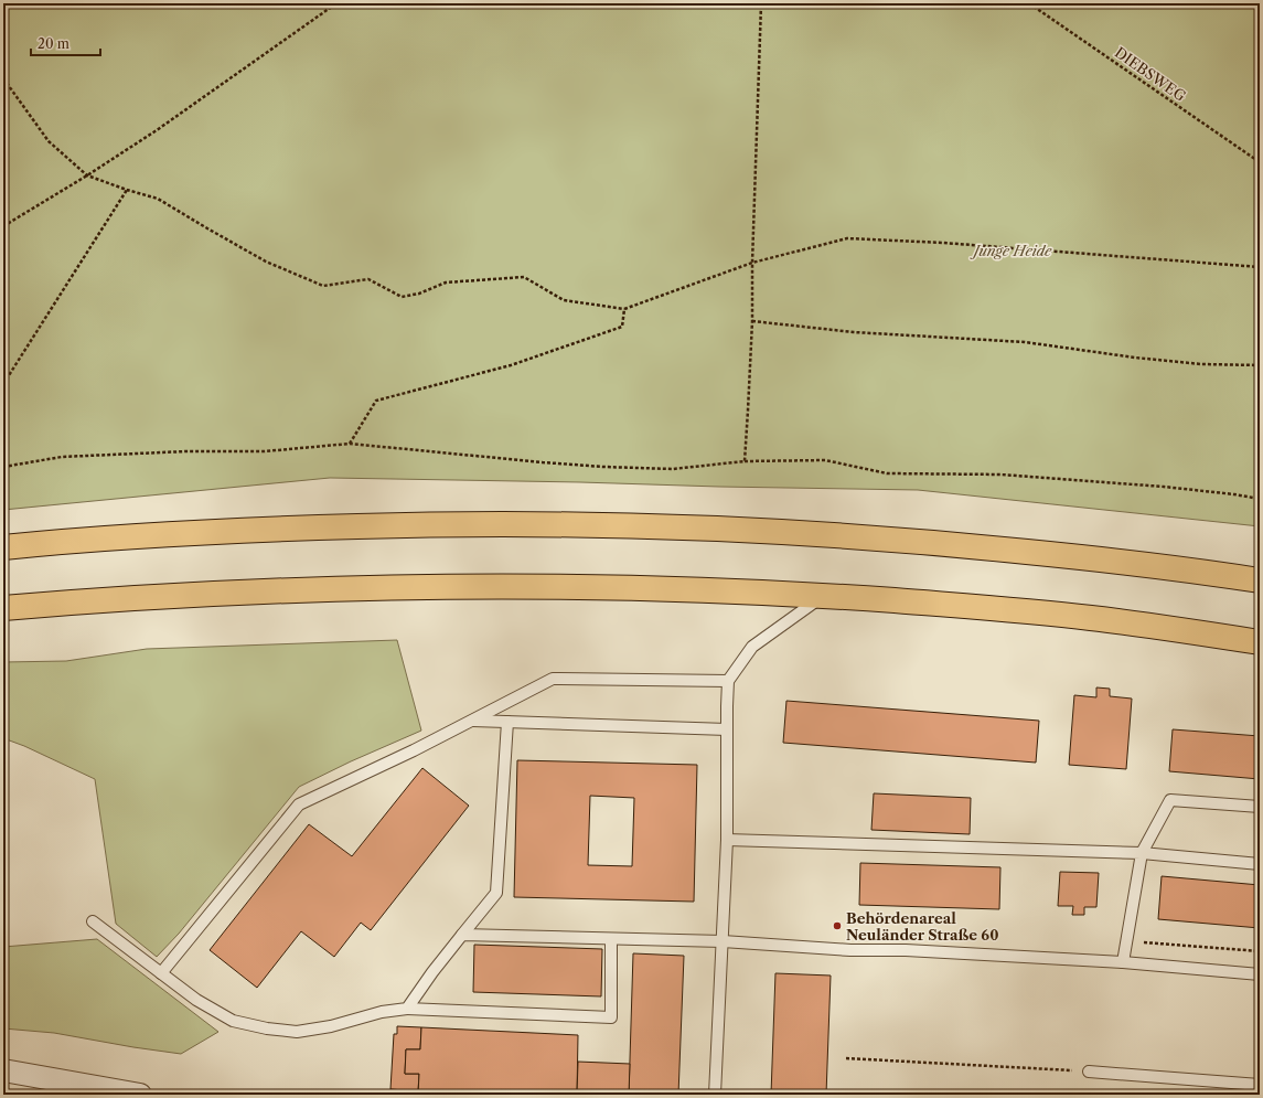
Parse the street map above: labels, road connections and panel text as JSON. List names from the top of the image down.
{
  "streets": {
    "path": ["DIEBSWEG"]
  },
  "parks": ["Junge Heide"],
  "places": ["Behördenareal Neuländer Straße 60"],
  "scale_bar": "20 m"
}
